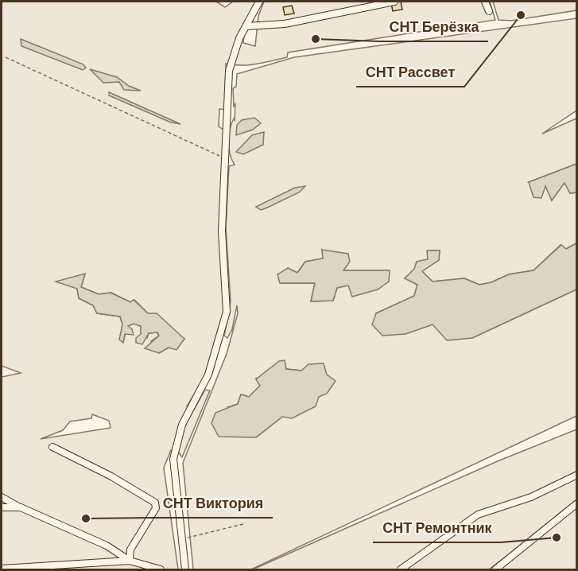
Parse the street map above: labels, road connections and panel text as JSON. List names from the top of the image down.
{
  "places": [
    "СНТ Рассвет",
    "СНТ Берёзка",
    "СНТ Виктория",
    "СНТ Ремонтник"
  ]
}
